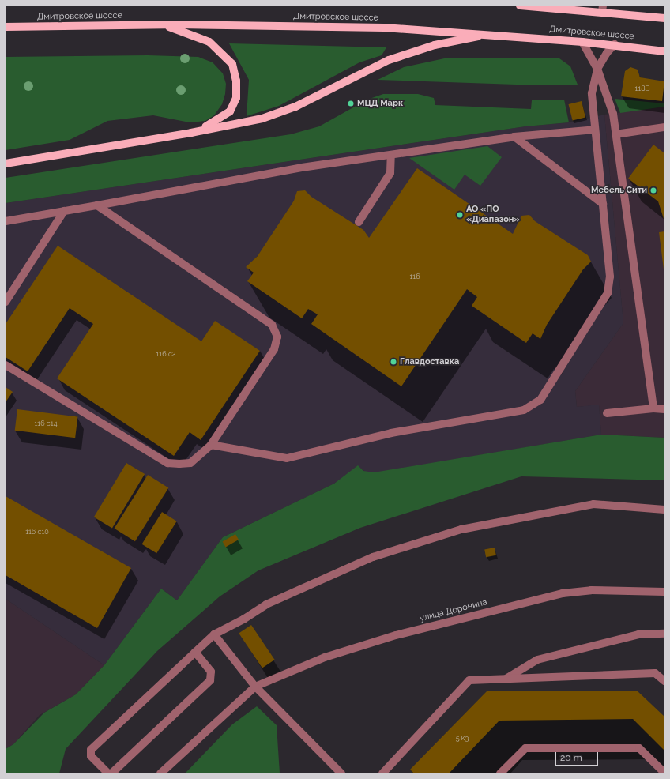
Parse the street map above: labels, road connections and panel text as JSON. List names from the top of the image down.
{
  "streets": {
    "main road": ["Дмитровское шоссе"],
    "street": ["улица Доронина"]
  },
  "places": [
    "МЦД Марк",
    "Мебель Сити",
    "АО «ПО «Диапазон»",
    "Главдоставка"
  ],
  "house_numbers": [
    "118Б",
    "116",
    "116 с2",
    "116 с14",
    "116 с10",
    "5 к3"
  ],
  "scale_bar": "20 m"
}
